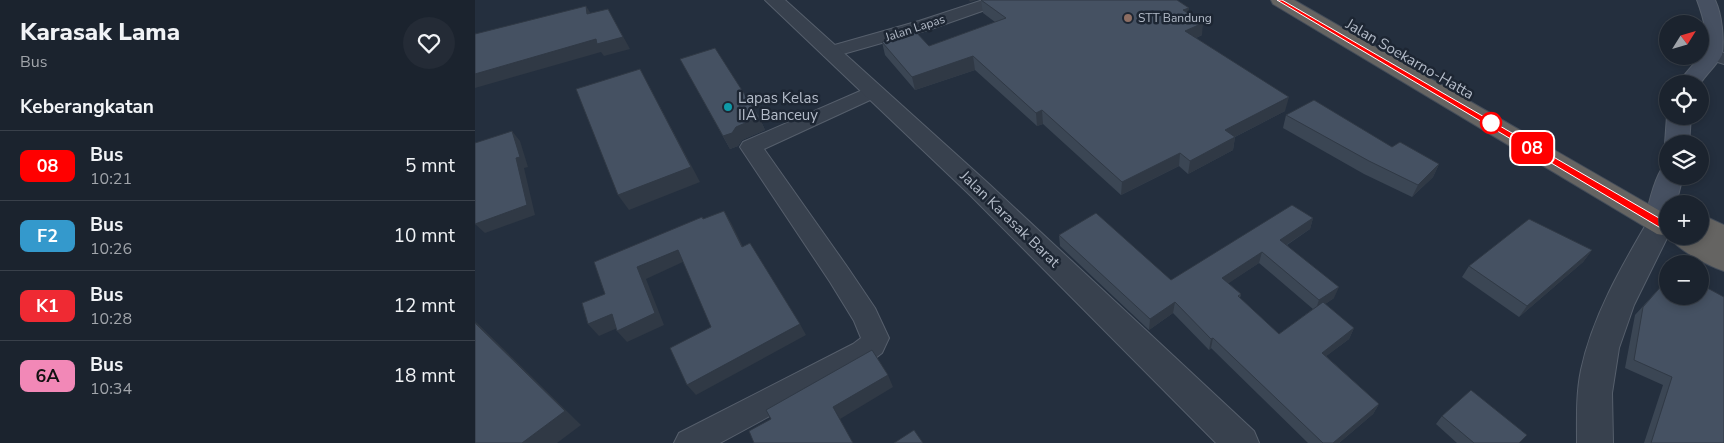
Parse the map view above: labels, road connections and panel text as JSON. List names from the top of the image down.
{
  "streets": {
    "highway": ["Jalan Soekarno-Hatta"],
    "street": ["Jalan Lapas", "Jalan Karasak Barat"]
  },
  "crossings": [
    ["Jalan Lapas", "Jalan Karasak Barat"]
  ],
  "places": ["STT Bandung", "Lapas Kelas IIA Banceuy"],
  "lines": ["bus line 08"],
  "north": "top right",
  "page": {
    "heading": [
      ["Karasak Lama", "Bus"],
      "Keberangkatan"
    ],
    "on_map": "08",
    "map_buttons": ["+", "−"],
    "list": [
      {
        "mark": "08",
        "name": "Bus",
        "note": "10:21",
        "value": "5 mnt"
      },
      {
        "mark": "F2",
        "name": "Bus",
        "note": "10:26",
        "value": "10 mnt"
      },
      {
        "mark": "K1",
        "name": "Bus",
        "note": "10:28",
        "value": "12 mnt"
      },
      {
        "mark": "6A",
        "name": "Bus",
        "note": "10:34",
        "value": "18 mnt"
      }
    ]
  }
}
